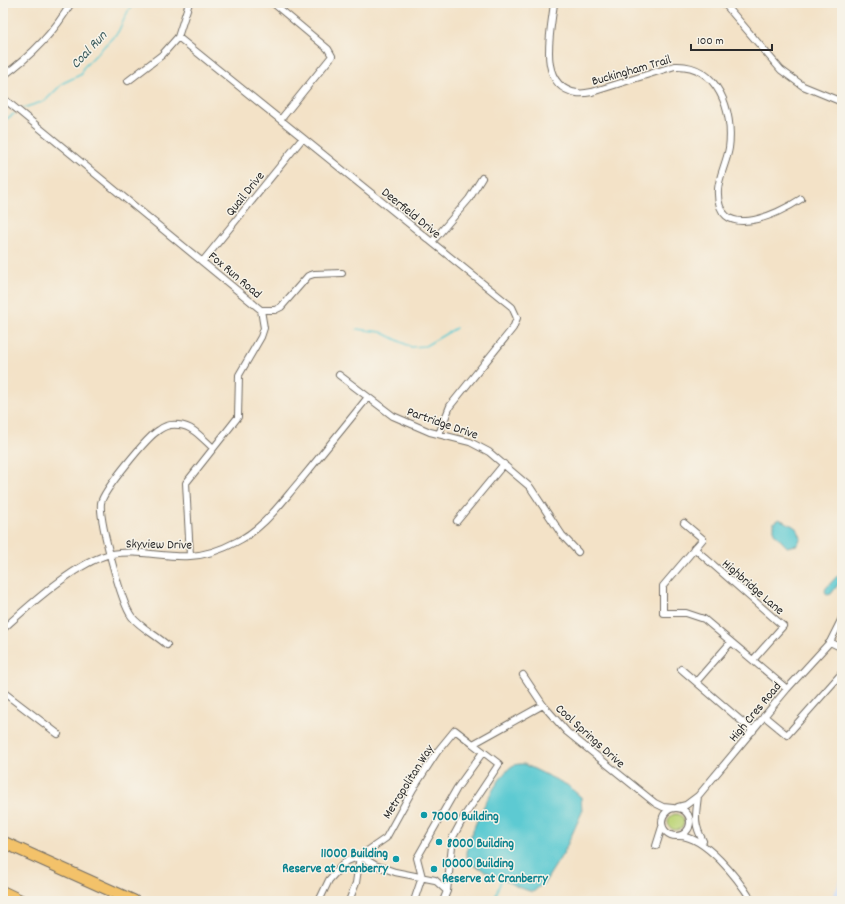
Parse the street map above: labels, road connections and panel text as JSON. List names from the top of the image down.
{
  "streets": {
    "street": [
      "Buckingham Trail",
      "Quail Drive",
      "Deerfield Drive",
      "Fox Run Road",
      "Partridge Drive",
      "Skyview Drive",
      "Highbridge Lane",
      "High Cres Road",
      "Cool Springs Drive",
      "Metropolitan Way"
    ]
  },
  "crossings": [
    ["Quail Drive", "Deerfield Drive"],
    ["Quail Drive", "Fox Run Road"],
    ["Deerfield Drive", "Partridge Drive"],
    ["Fox Run Road", "Skyview Drive"],
    ["Partridge Drive", "Skyview Drive"],
    ["High Cres Road", "Cool Springs Drive"]
  ],
  "water": ["Coal Run"],
  "places": [
    "7000 Building",
    "8000 Building",
    "11000 Building Reserve at Cranberry",
    "10000 Building Reserve at Cranberry"
  ],
  "scale_bar": "100 m"
}
